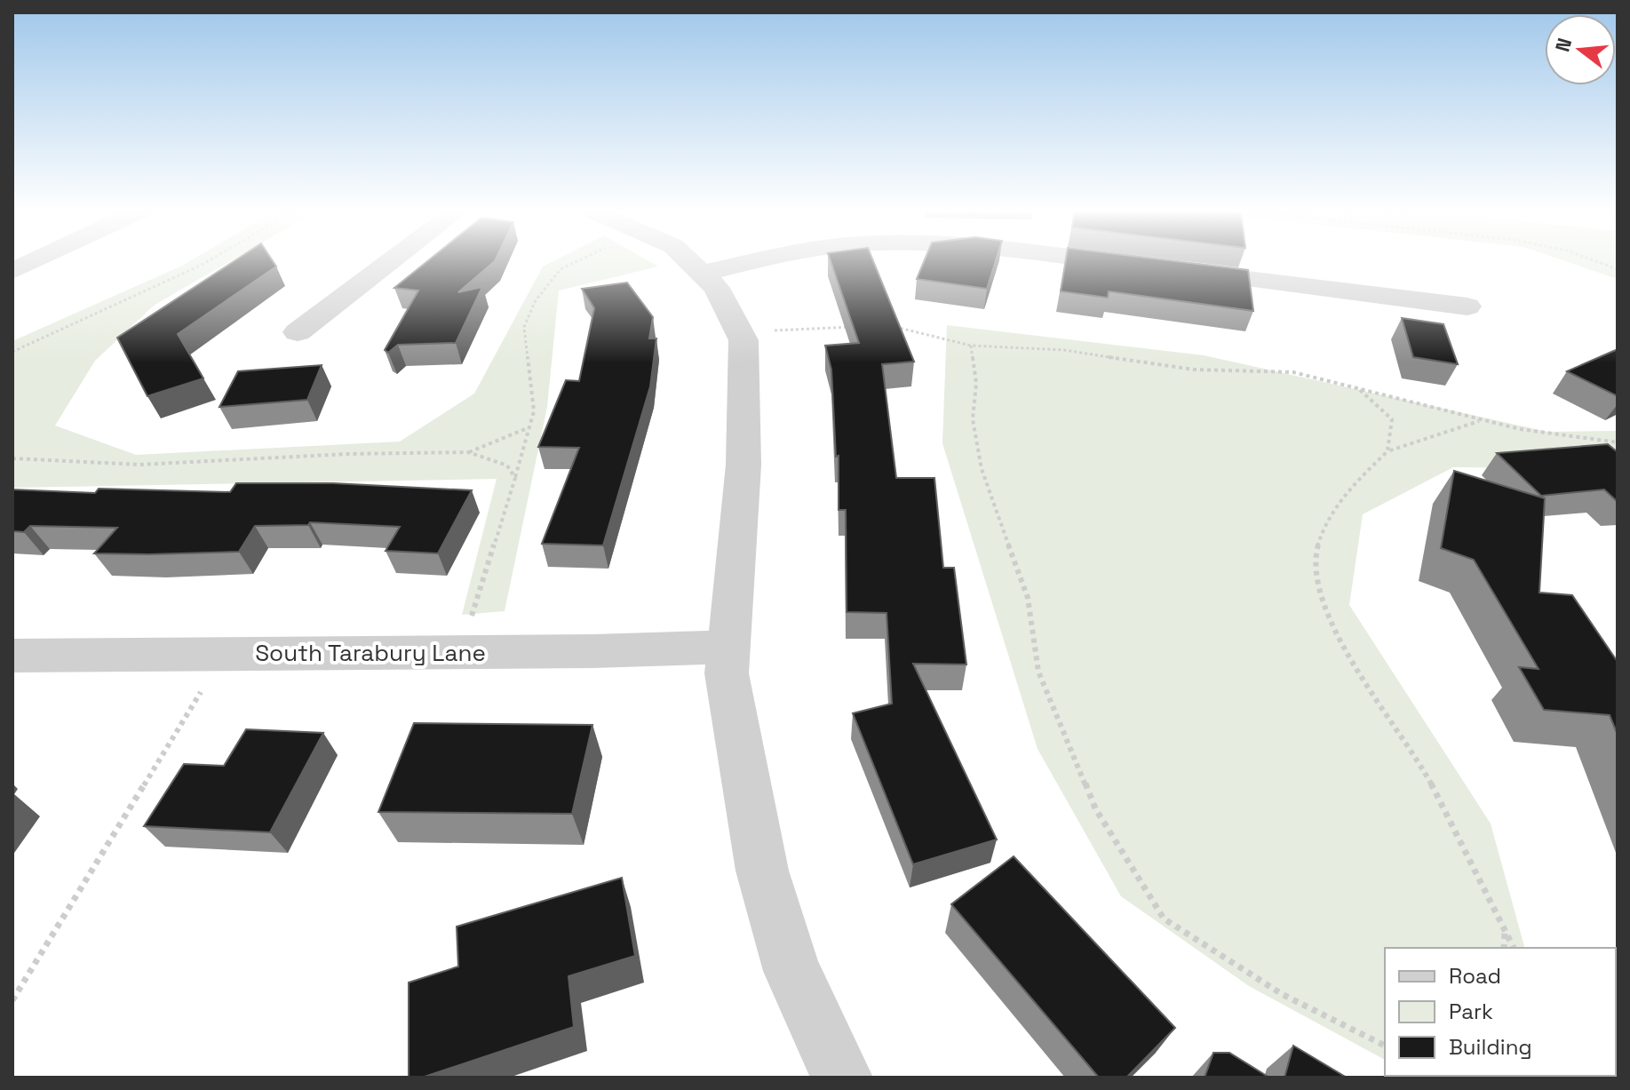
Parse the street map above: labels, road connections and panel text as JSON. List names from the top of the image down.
{
  "streets": {
    "street": ["South Tarabury Lane"]
  },
  "legend": ["Road", "Park", "Building"],
  "north": "left"
}
